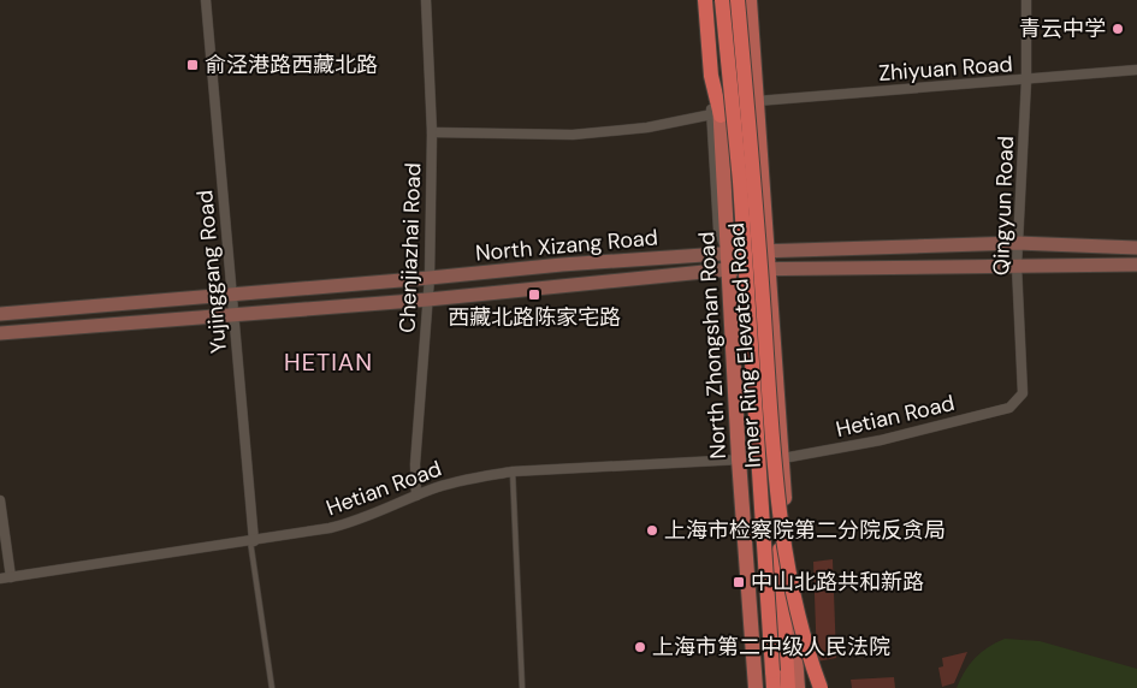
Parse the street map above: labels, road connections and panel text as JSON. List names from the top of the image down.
{
  "streets": {
    "highway": ["Inner Ring Elevated Road"],
    "main road": ["North Xizang Road", "North Zhongshan Road"],
    "street": [
      "Zhiyuan Road",
      "Qingyun Road",
      "Chenjiazhai Road",
      "Yujinggang Road",
      "Hetian Road"
    ]
  },
  "crossings": [
    ["Zhiyuan Road", "Qingyun Road"],
    ["Qingyun Road", "North Xizang Road"],
    ["Qingyun Road", "Hetian Road"],
    ["North Xizang Road", "Chenjiazhai Road"],
    ["North Xizang Road", "Yujinggang Road"],
    ["North Xizang Road", "North Zhongshan Road"],
    ["Chenjiazhai Road", "Hetian Road"],
    ["Yujinggang Road", "Hetian Road"],
    ["North Zhongshan Road", "Hetian Road"]
  ],
  "districts": ["HETIAN"],
  "places": {
    "other": ["青云中学", "上海市检察院第二分院反贪局", "上海市第二中级人民法院"],
    "transit": ["俞泾港路西藏北路", "西藏北路陈家宅路", "中山北路共和新路"]
  }
}
